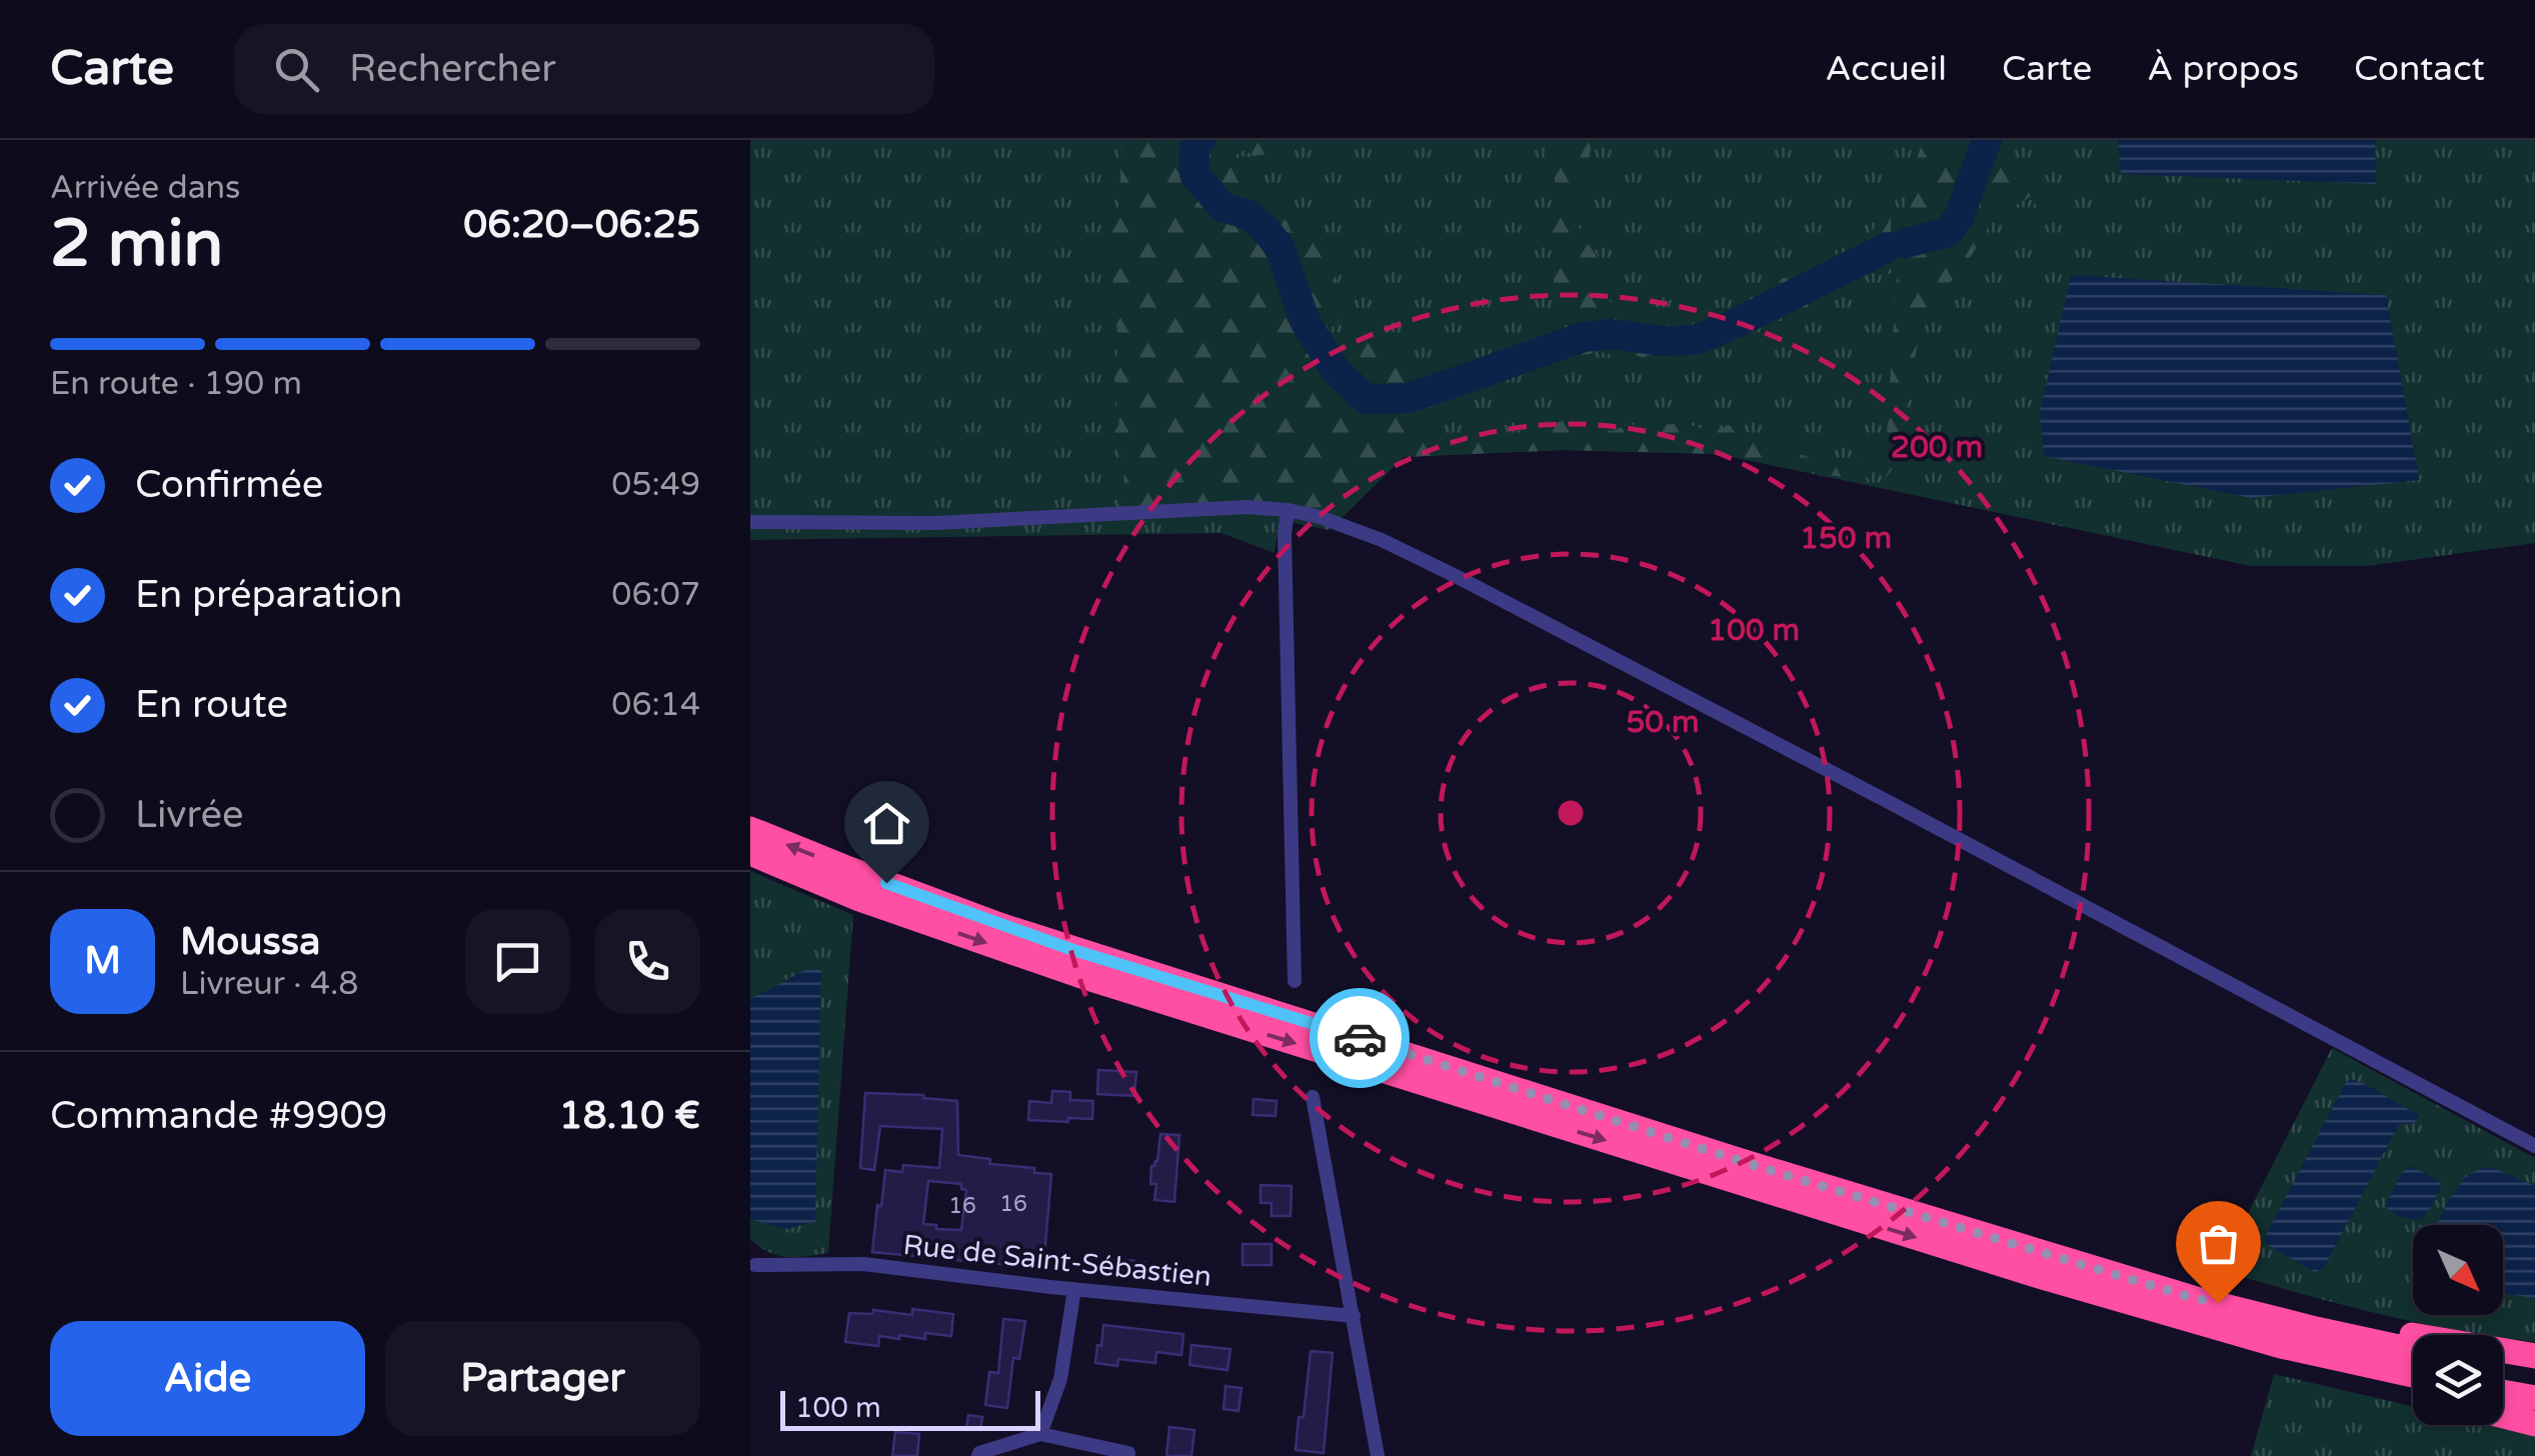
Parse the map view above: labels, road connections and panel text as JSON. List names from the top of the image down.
{
  "streets": {
    "street": ["Rue de Saint-Sébastien"]
  },
  "house_numbers": ["16", "16"],
  "scale_bar": "100 m",
  "north": "bottom right",
  "page": {
    "header": "Carte",
    "search": "Rechercher",
    "nav": [
      "Accueil",
      "Carte",
      "À propos",
      "Contact"
    ],
    "heading": ["2 min", "Arrivée dans", "06:20–06:25"],
    "panel": [
      "Moussa",
      "Livreur · 4.8",
      "Commande #9909",
      "18.10 €"
    ],
    "bar": "En route · 190 m",
    "list": [
      ["Confirmée", "05:49"],
      ["En préparation", "06:07"],
      ["En route", "06:14"],
      "Livrée"
    ],
    "round": "M",
    "buttons": ["Aide", "Partager"],
    "scale": "100 m"
  },
  "rings": [
    "200 m",
    "150 m",
    "100 m",
    "50 m"
  ]
}
